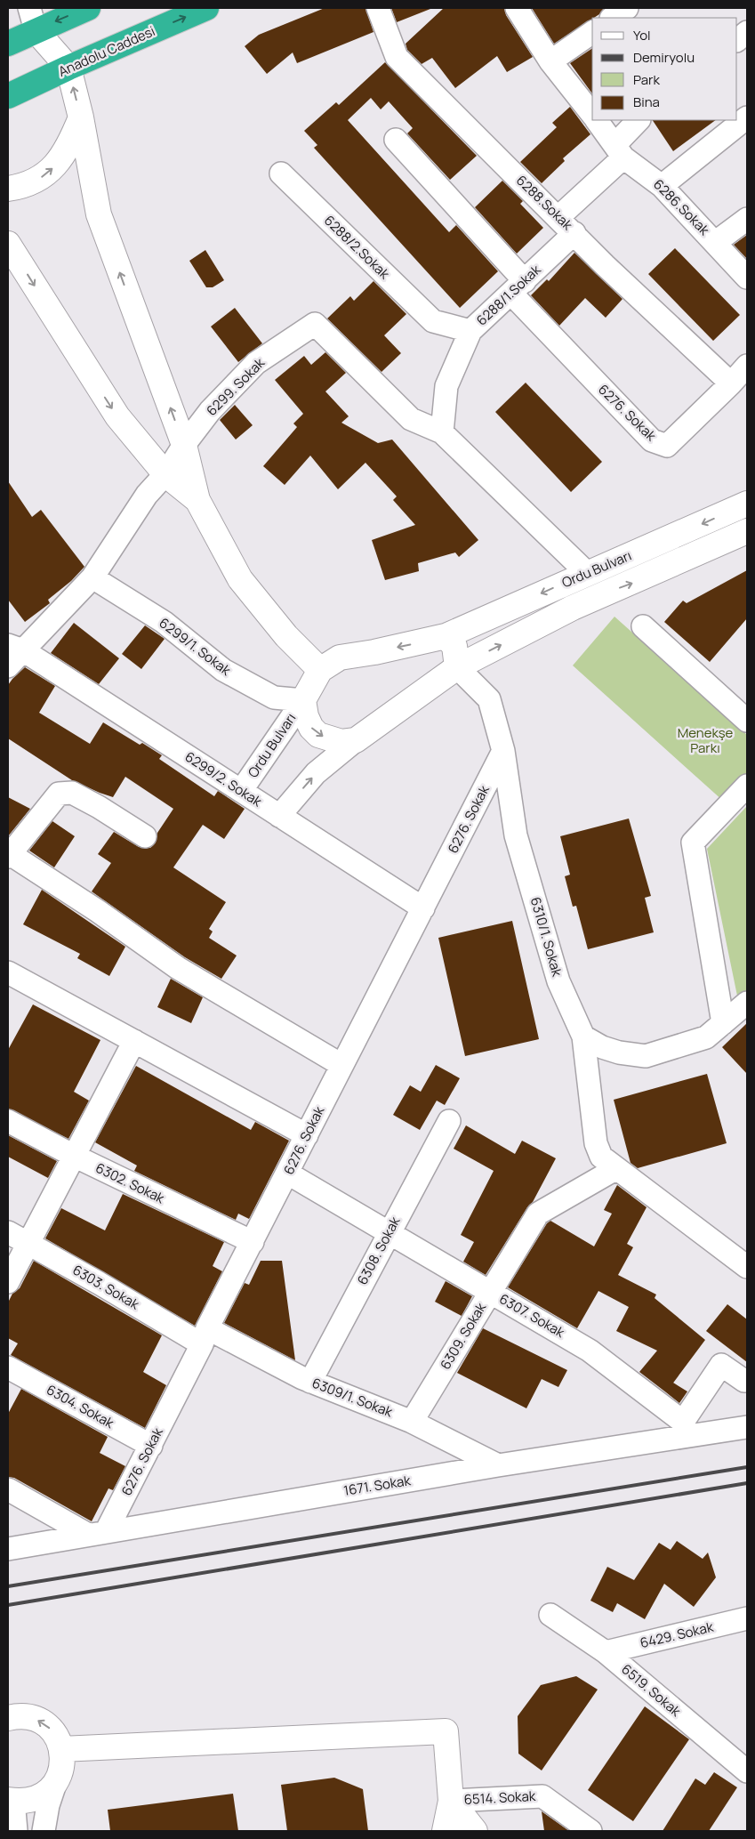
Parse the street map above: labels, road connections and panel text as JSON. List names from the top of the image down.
{
  "streets": {
    "highway": ["Anadolu Caddesi"],
    "main road": ["Ordu Bulvarı"],
    "street": [
      "6288.Sokak",
      "6286.Sokak",
      "6288/2.Sokak",
      "6288/1.Sokak",
      "6299. Sokak",
      "6276. Sokak",
      "6299/1. Sokak",
      "6299/2. Sokak",
      "6310/1. Sokak",
      "6302. Sokak",
      "6308. Sokak",
      "6303. Sokak",
      "6307. Sokak",
      "6309. Sokak",
      "6309/1. Sokak",
      "6304. Sokak",
      "1671. Sokak",
      "6429. Sokak",
      "6519. Sokak",
      "6514. Sokak"
    ]
  },
  "crossings": [
    ["6288.Sokak", "6288/1.Sokak"],
    ["6288.Sokak", "6276. Sokak"],
    ["6288/2.Sokak", "6288/1.Sokak"],
    ["6288/1.Sokak", "6276. Sokak"],
    ["6299. Sokak", "Ordu Bulvarı"],
    ["6299. Sokak", "6299/1. Sokak"],
    ["6299. Sokak", "6299/2. Sokak"],
    ["6276. Sokak", "6299/2. Sokak"],
    ["6276. Sokak", "6310/1. Sokak"],
    ["6276. Sokak", "6302. Sokak"],
    ["6276. Sokak", "6303. Sokak"],
    ["6276. Sokak", "6307. Sokak"],
    ["6276. Sokak", "6309/1. Sokak"],
    ["6276. Sokak", "6304. Sokak"],
    ["6276. Sokak", "1671. Sokak"],
    ["Ordu Bulvarı", "6299/1. Sokak"],
    ["Ordu Bulvarı", "6299/2. Sokak"],
    ["Ordu Bulvarı", "6310/1. Sokak"],
    ["6310/1. Sokak", "6309. Sokak"],
    ["6308. Sokak", "6307. Sokak"],
    ["6308. Sokak", "6309/1. Sokak"],
    ["6303. Sokak", "6309/1. Sokak"],
    ["6307. Sokak", "6309. Sokak"],
    ["6309. Sokak", "6309/1. Sokak"],
    ["6309/1. Sokak", "1671. Sokak"],
    ["6429. Sokak", "6519. Sokak"]
  ],
  "one_way": ["Anadolu Caddesi"],
  "parks": ["Menekşe Parkı"],
  "legend": [
    "Yol",
    "Demiryolu",
    "Park",
    "Bina"
  ]
}
